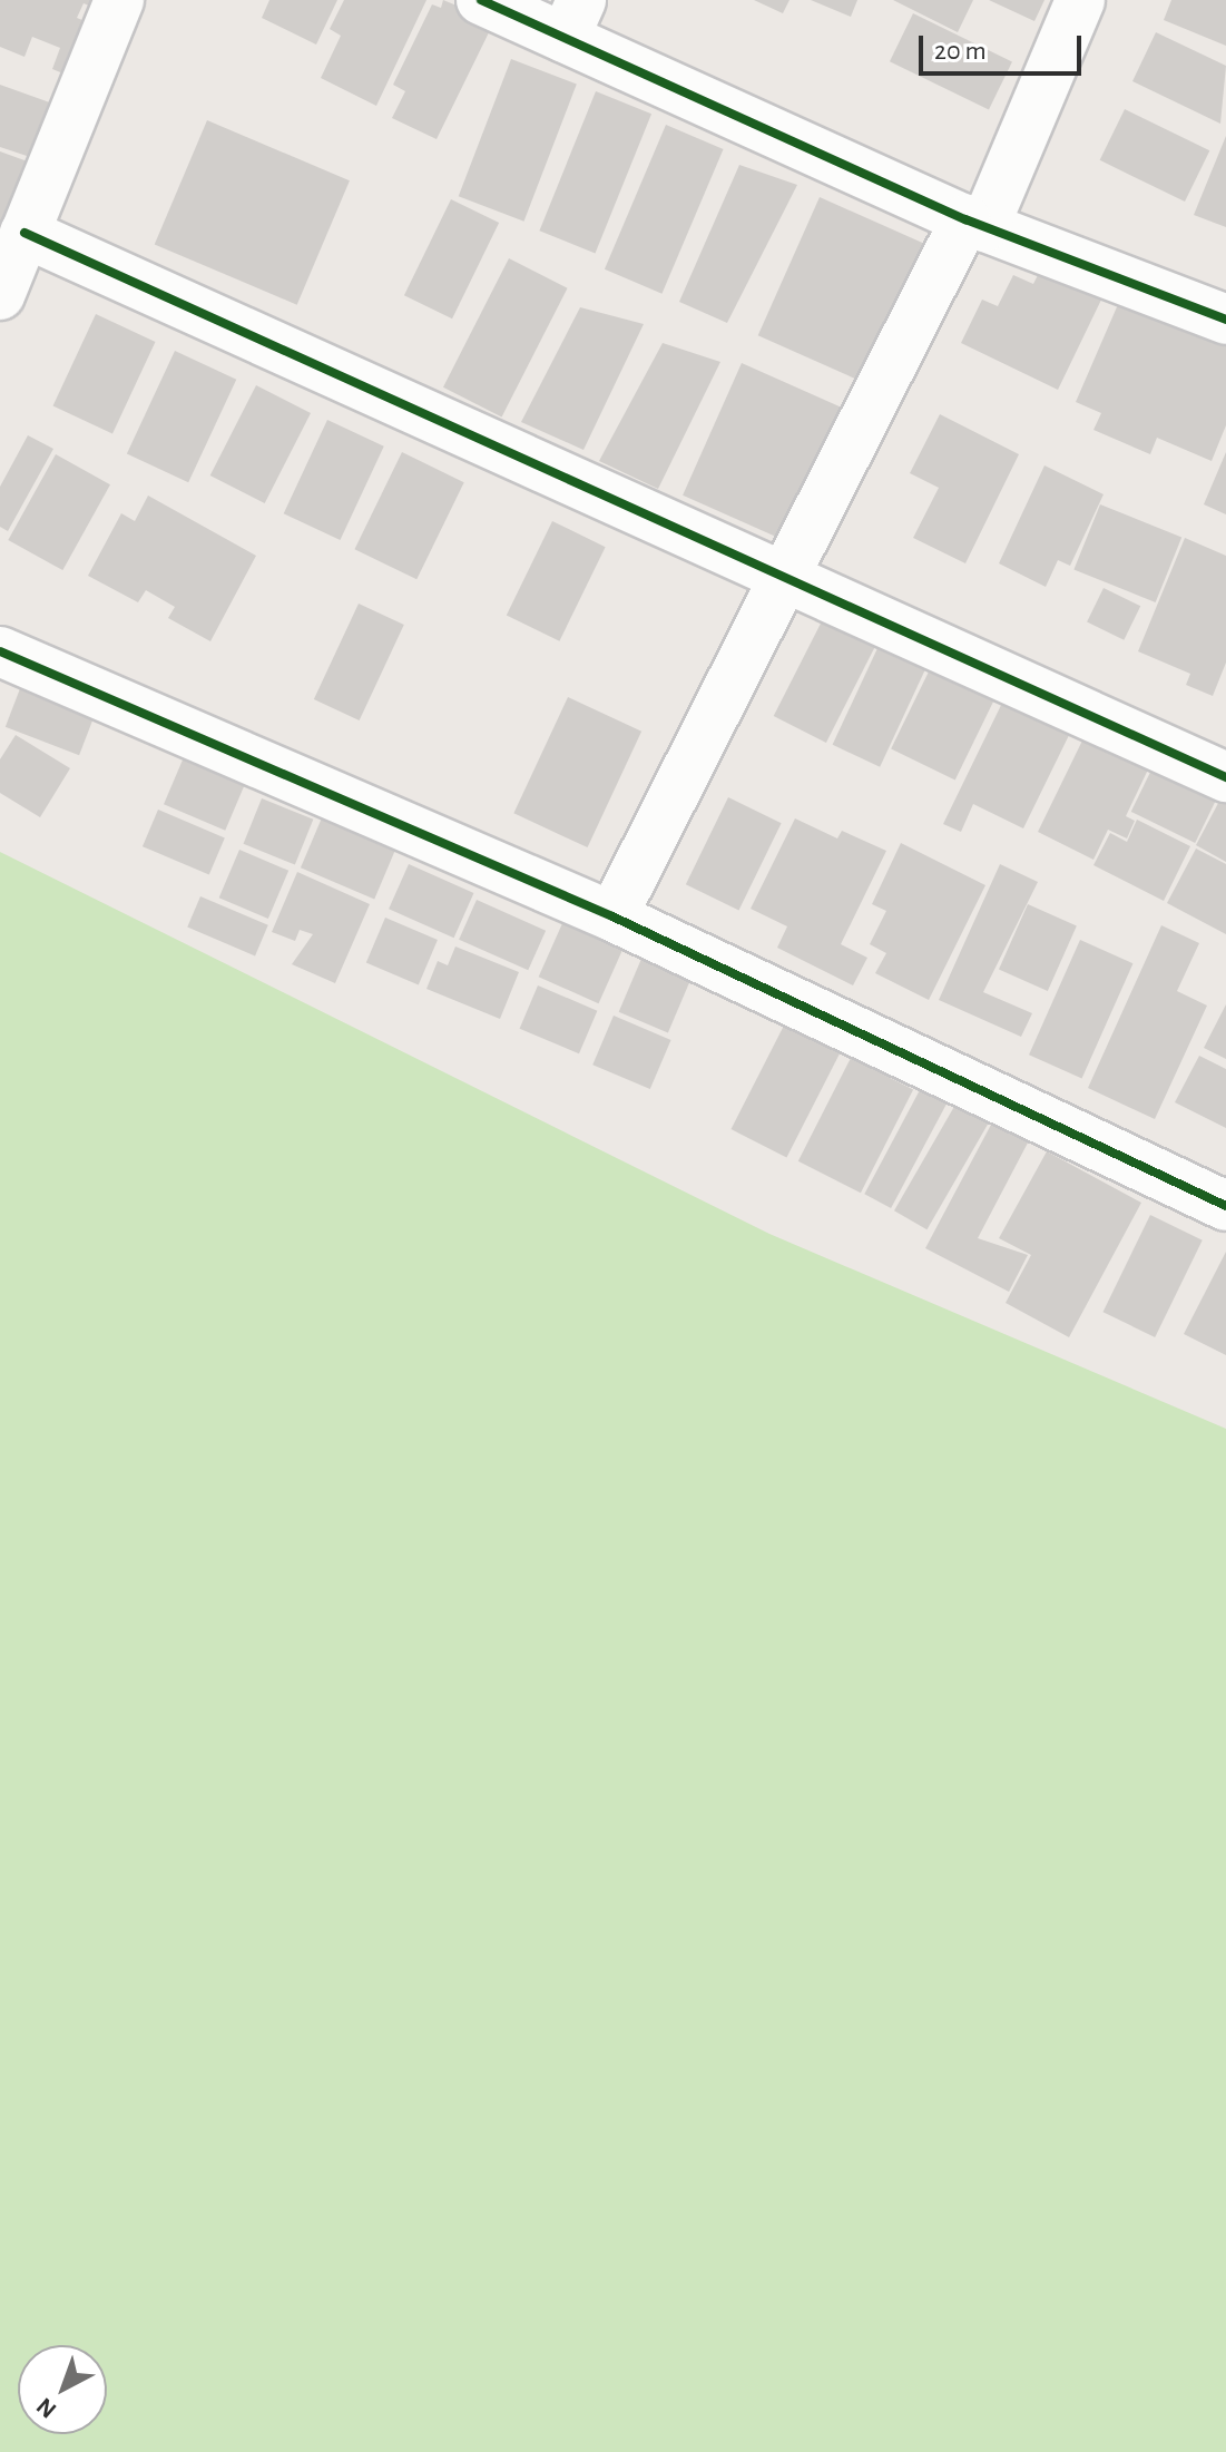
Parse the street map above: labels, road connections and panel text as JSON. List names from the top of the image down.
{
  "scale_bar": "20 m",
  "north": "bottom left"
}
